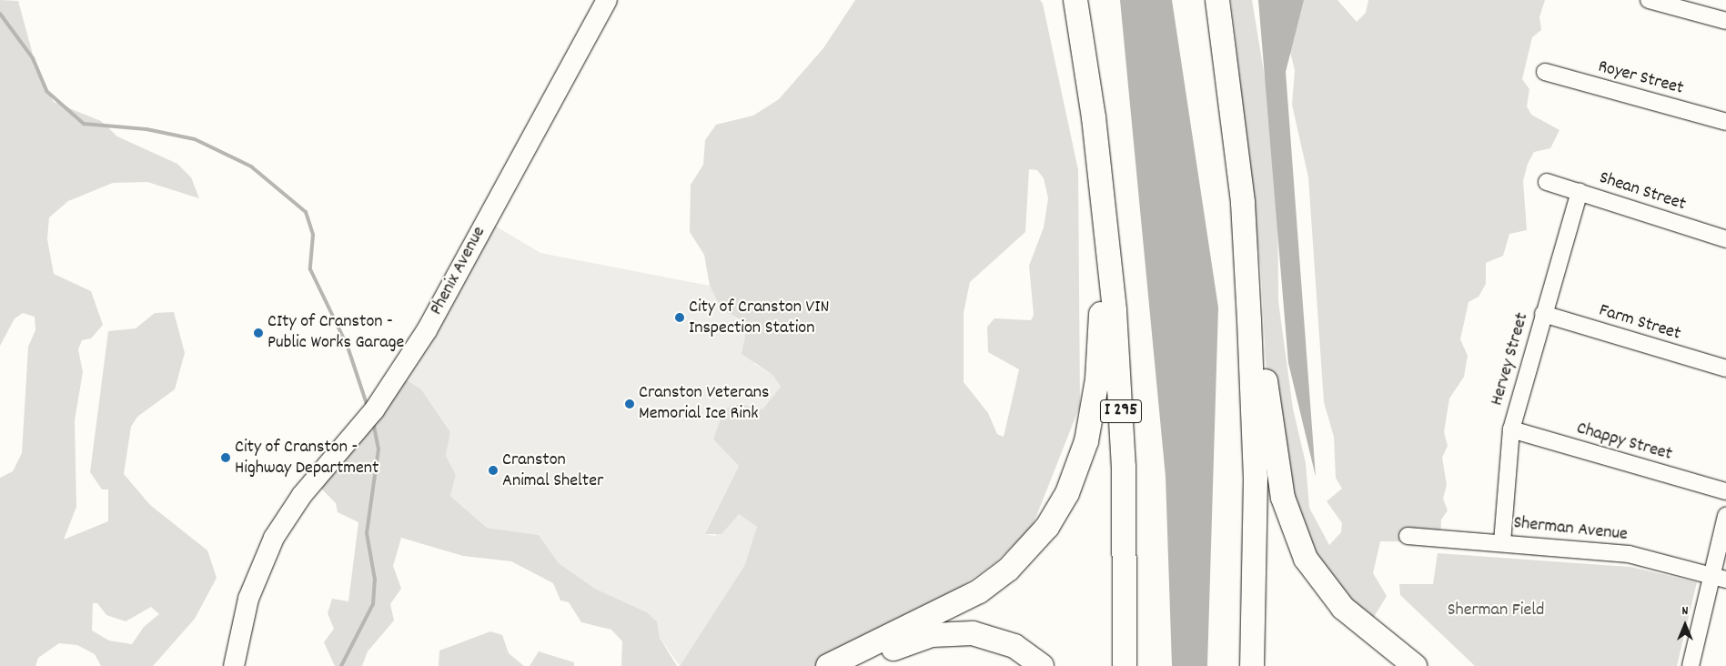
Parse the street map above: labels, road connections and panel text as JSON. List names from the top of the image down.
{
  "streets": {
    "highway": ["I 295"],
    "main road": ["Phenix Avenue"],
    "street": [
      "Royer Street",
      "Shean Street",
      "Farm Street",
      "Hervey Street",
      "Chappy Street",
      "Sherman Avenue"
    ]
  },
  "crossings": [
    ["Shean Street", "Hervey Street"],
    ["Farm Street", "Hervey Street"],
    ["Hervey Street", "Chappy Street"],
    ["Hervey Street", "Sherman Avenue"]
  ],
  "parks": ["Sherman Field"],
  "places": [
    "City of Cranston VIN Inspection Station",
    "CIty of Cranston - Public Works Garage",
    "Cranston Veterans Memorial Ice Rink",
    "City of Cranston - Highway Department",
    "Cranston Animal Shelter"
  ],
  "north": "top"
}
